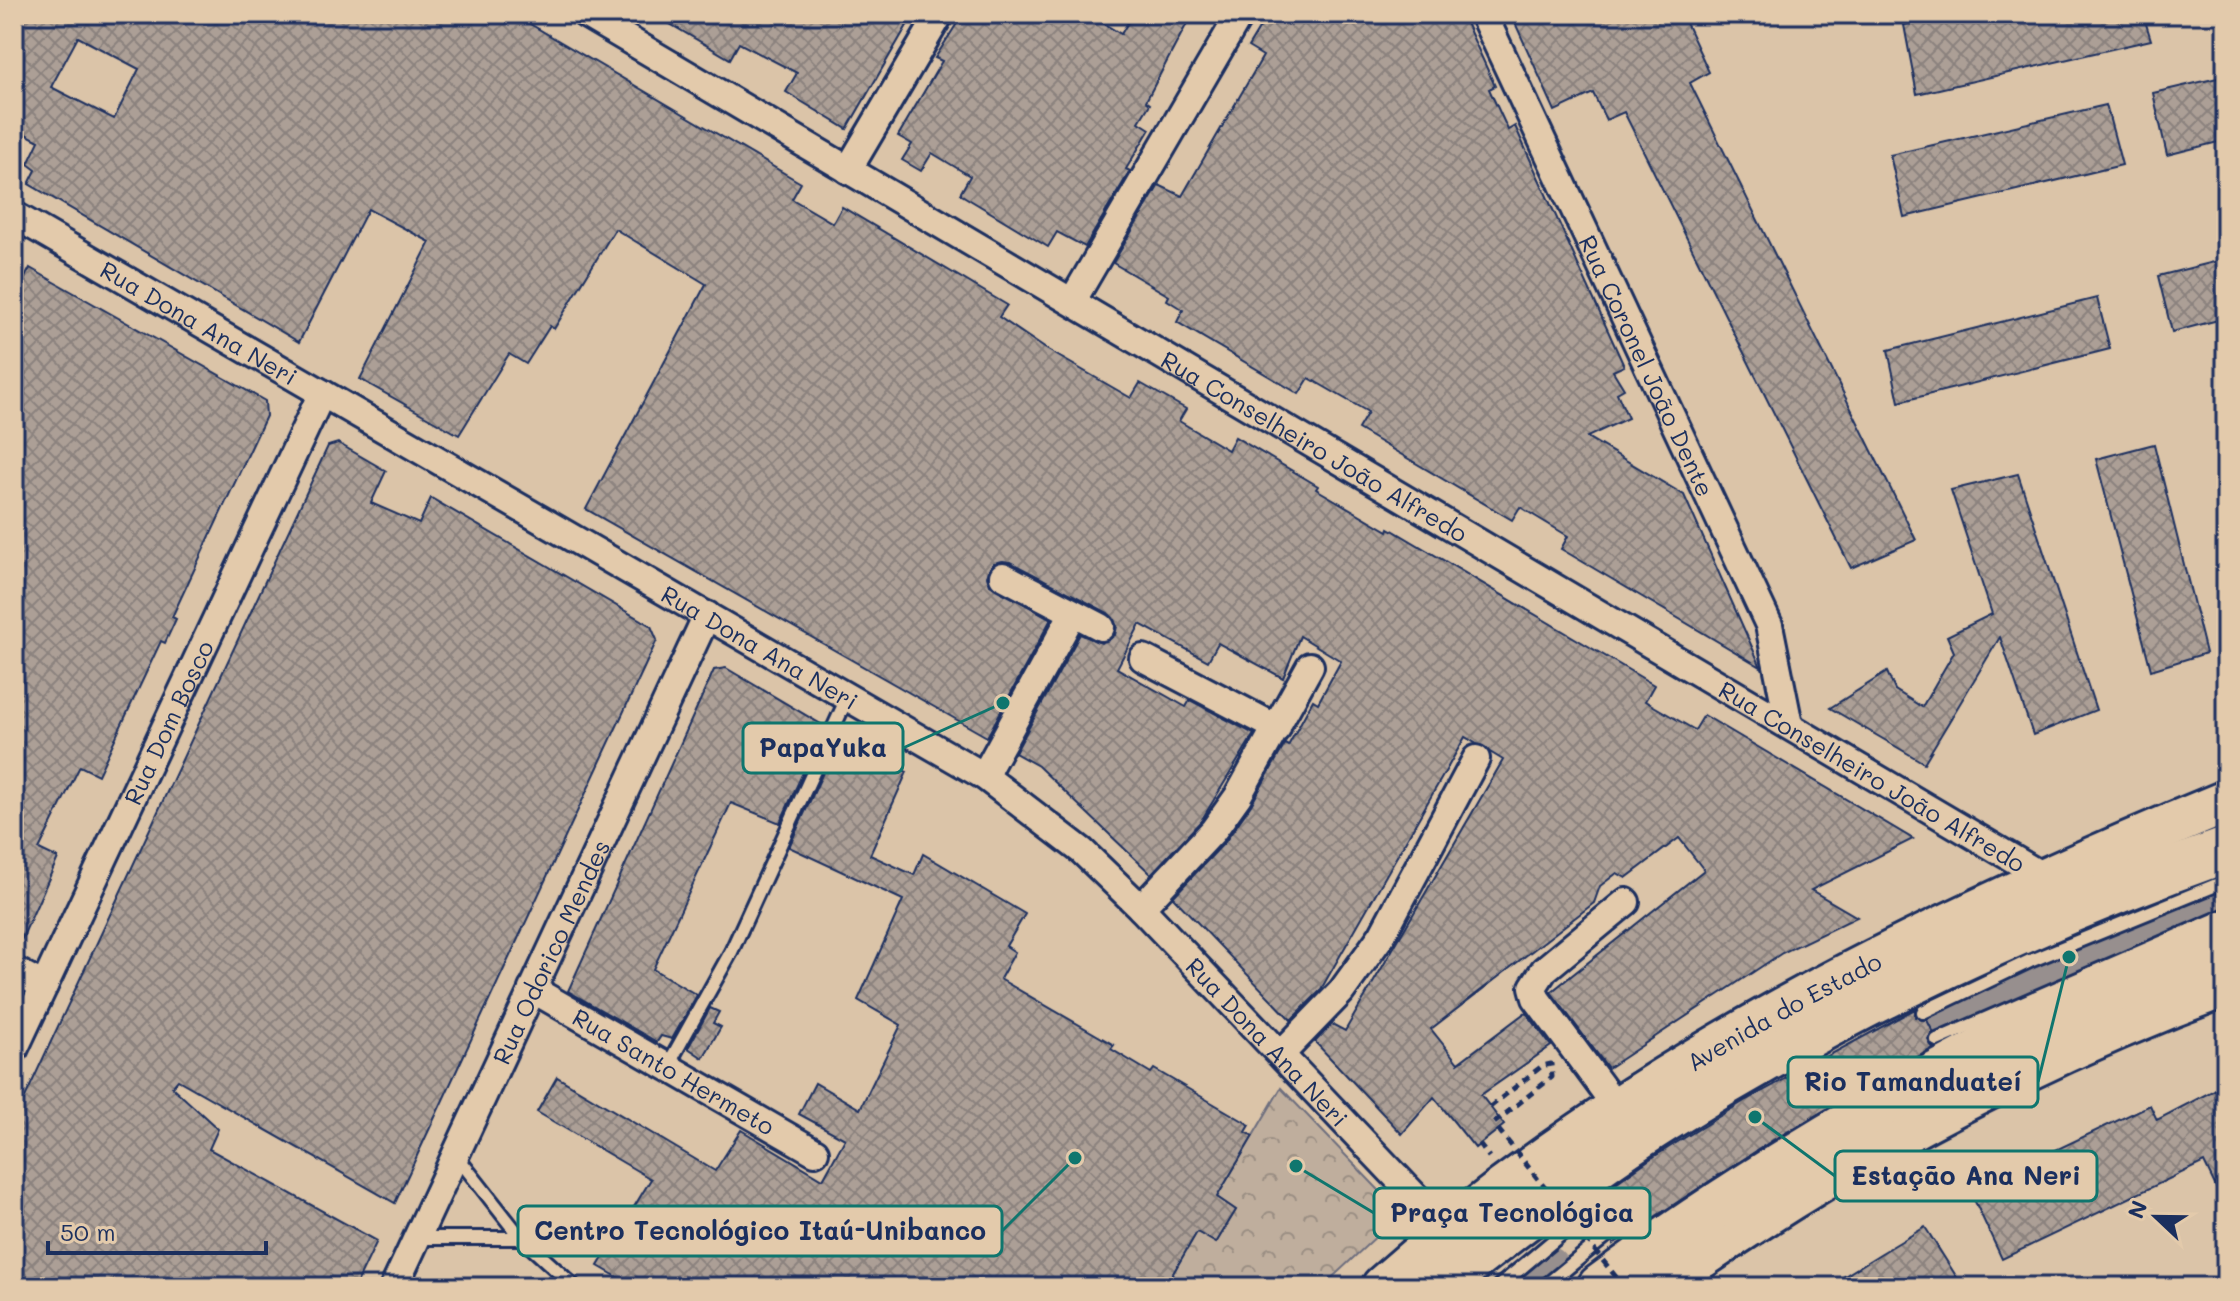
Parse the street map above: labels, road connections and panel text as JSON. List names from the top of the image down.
{
  "streets": {
    "highway": ["Avenida do Estado"],
    "street": [
      "Rua Dona Ana Neri",
      "Rua Coronel João Dente",
      "Rua Conselheiro João Alfredo",
      "Rua Dom Bosco",
      "Rua Odorico Mendes",
      "Rua Santo Hermeto"
    ]
  },
  "crossings": [
    ["Rua Dona Ana Neri", "Rua Dom Bosco"],
    ["Rua Dona Ana Neri", "Rua Odorico Mendes"],
    ["Rua Dona Ana Neri", "Avenida do Estado"],
    ["Rua Coronel João Dente", "Rua Conselheiro João Alfredo"],
    ["Rua Conselheiro João Alfredo", "Avenida do Estado"],
    ["Rua Odorico Mendes", "Rua Santo Hermeto"]
  ],
  "places": [
    "PapaYuka",
    "Rio Tamanduateí",
    "Estação Ana Neri",
    "Centro Tecnológico Itaú-Unibanco",
    "Praça Tecnológica"
  ],
  "scale_bar": "50 m",
  "north": "left"
}
